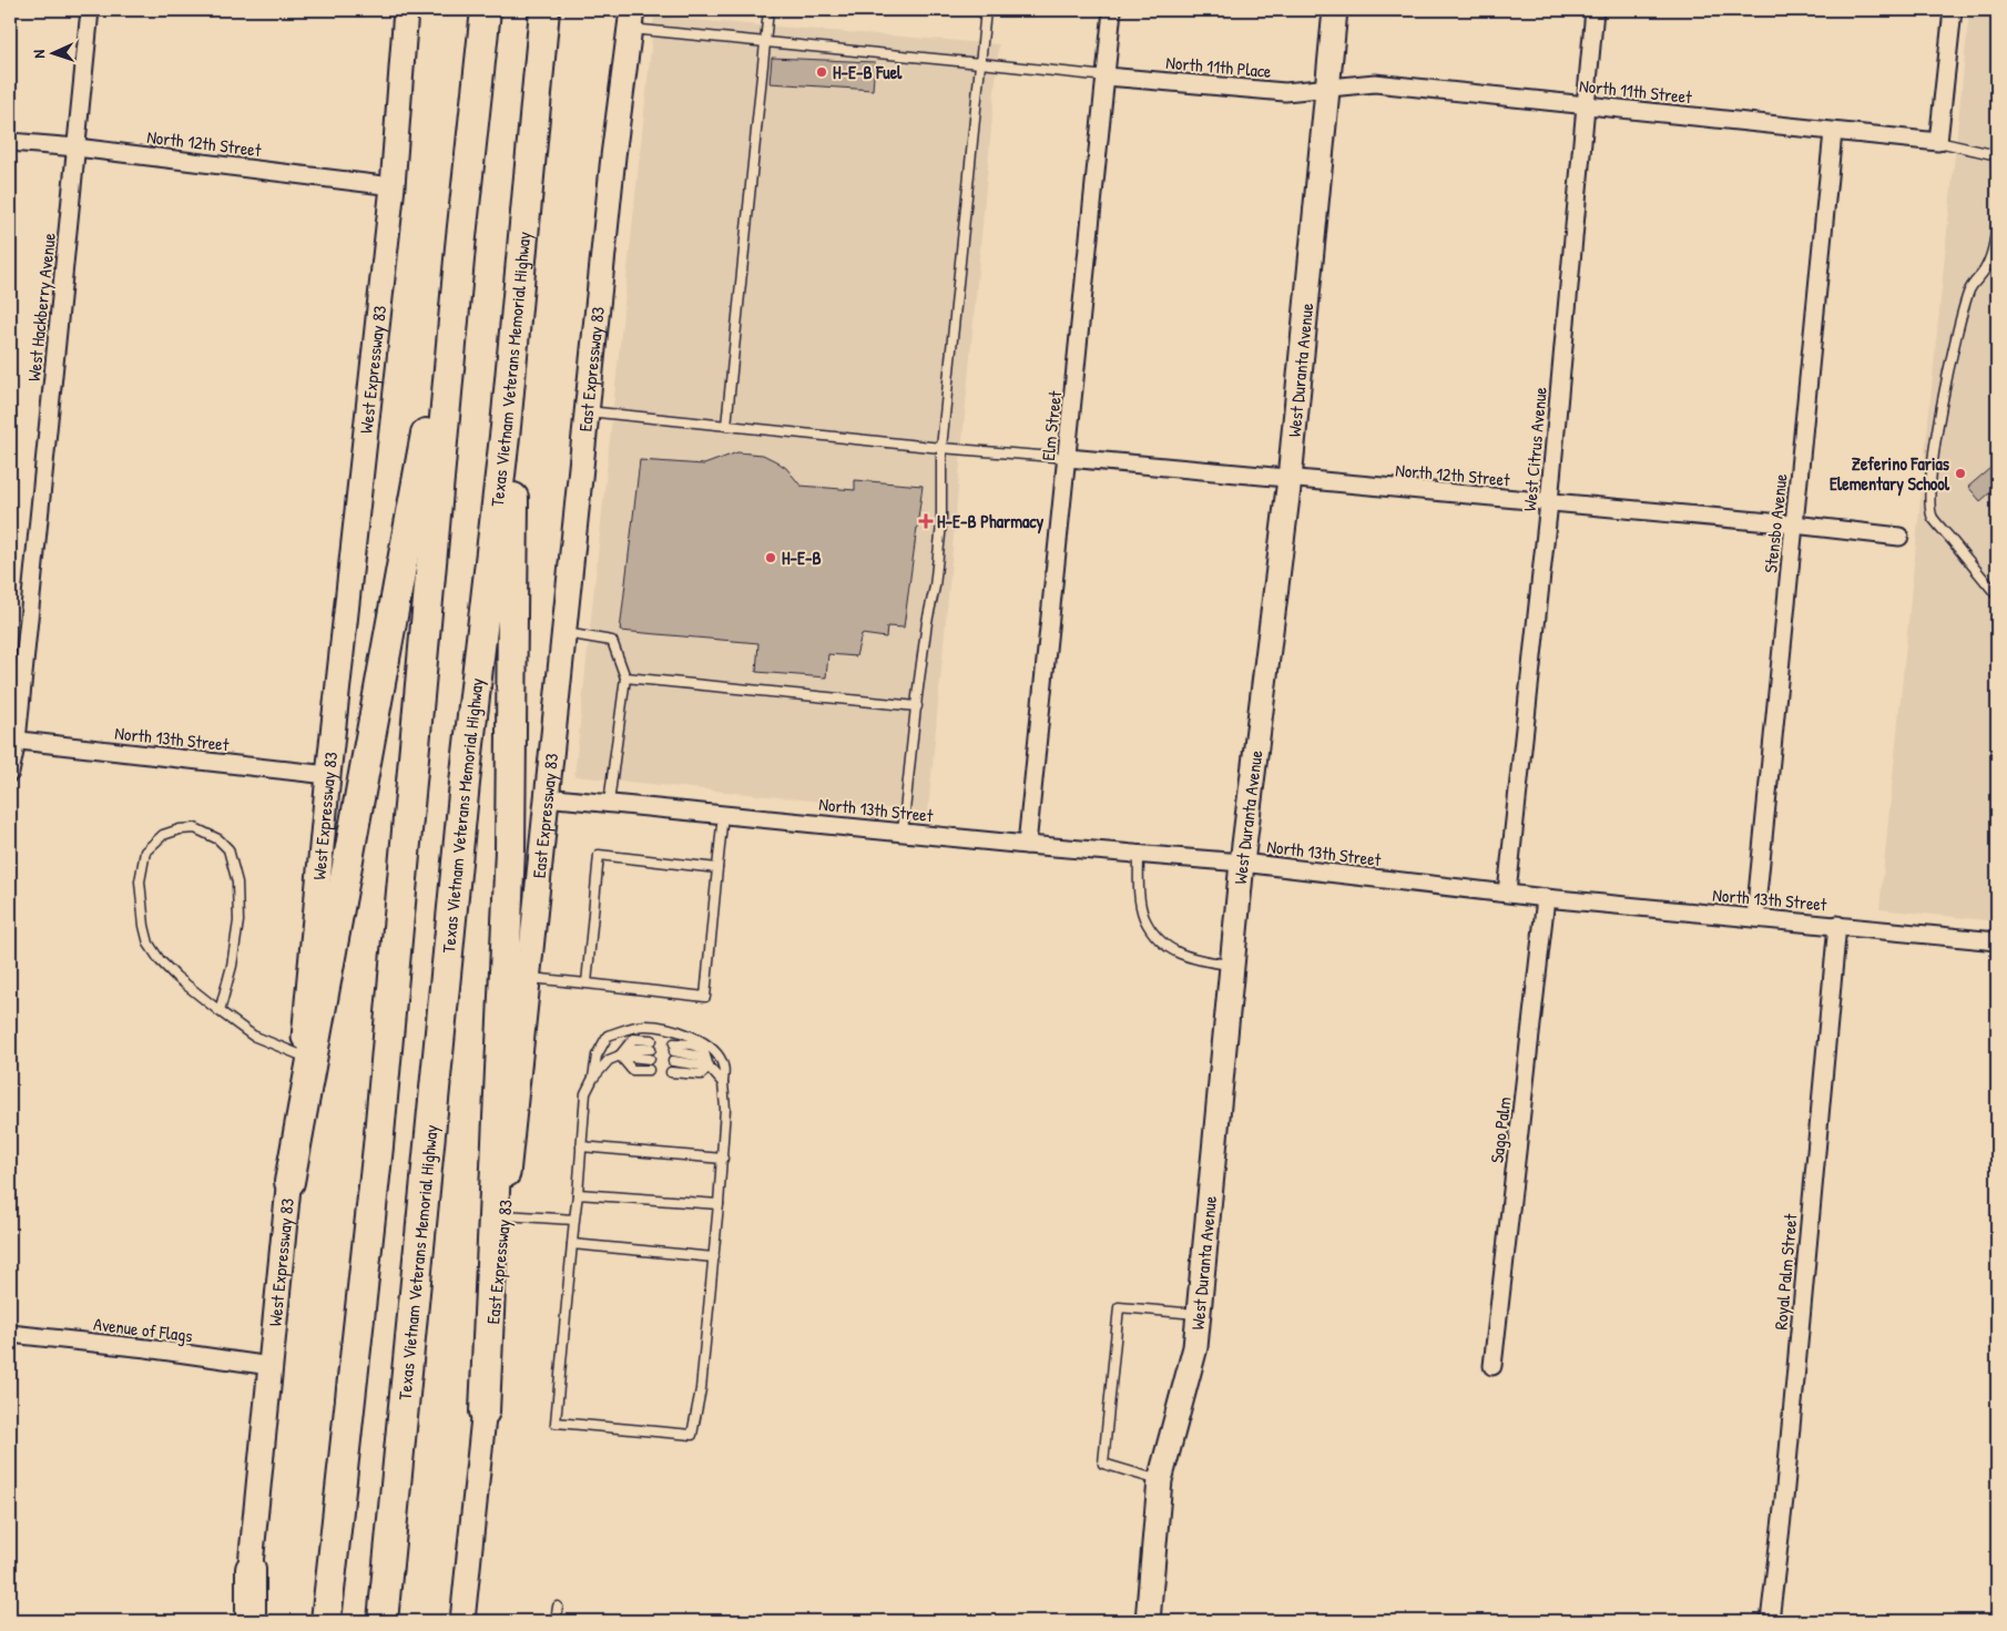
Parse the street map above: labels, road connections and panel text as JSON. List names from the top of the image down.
{
  "streets": {
    "highway": ["Texas Vietnam Veterans Memorial Highway"],
    "main road": ["East Expressway 83", "West Expressway 83", "West Duranta Avenue"],
    "street": [
      "North 11th Place",
      "North 11th Street",
      "North 12th Street",
      "West Hackberry Avenue",
      "Elm Street",
      "West Citrus Avenue",
      "Stensbo Avenue",
      "North 13th Street",
      "Sago Palm",
      "Royal Palm Street",
      "Avenue of Flags"
    ]
  },
  "crossings": [
    ["North 11th Place", "North 11th Street"],
    ["North 11th Place", "West Duranta Avenue"],
    ["North 11th Place", "Elm Street"],
    ["North 11th Street", "West Duranta Avenue"],
    ["North 11th Street", "West Citrus Avenue"],
    ["North 11th Street", "Stensbo Avenue"],
    ["North 12th Street", "West Hackberry Avenue"],
    ["North 12th Street", "West Expressway 83"],
    ["North 12th Street", "West Duranta Avenue"],
    ["North 12th Street", "Elm Street"],
    ["North 12th Street", "West Citrus Avenue"],
    ["North 12th Street", "Stensbo Avenue"],
    ["West Hackberry Avenue", "North 13th Street"],
    ["East Expressway 83", "North 13th Street"],
    ["West Expressway 83", "North 13th Street"],
    ["West Expressway 83", "Avenue of Flags"],
    ["West Duranta Avenue", "North 13th Street"],
    ["Elm Street", "North 13th Street"],
    ["West Citrus Avenue", "North 13th Street"],
    ["Stensbo Avenue", "North 13th Street"],
    ["North 13th Street", "Sago Palm"],
    ["North 13th Street", "Royal Palm Street"]
  ],
  "places": {
    "other": ["H-E-B Fuel", "Zeferino Farias Elementary School", "H-E-B"],
    "health": ["H-E-B Pharmacy"]
  },
  "north": "left"
}
